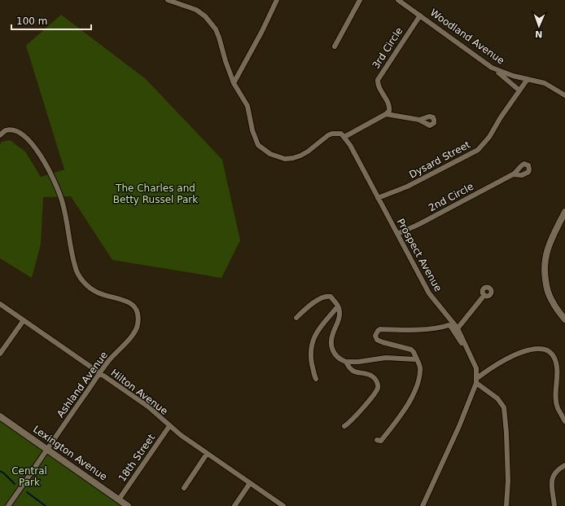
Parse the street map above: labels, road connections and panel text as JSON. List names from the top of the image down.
{
  "streets": {
    "street": [
      "Woodland Avenue",
      "3rd Circle",
      "Dysard Street",
      "2nd Circle",
      "Prospect Avenue",
      "Ashland Avenue",
      "Hilton Avenue",
      "Lexington Avenue",
      "18th Street"
    ]
  },
  "crossings": [
    ["Woodland Avenue", "3rd Circle"],
    ["Woodland Avenue", "Dysard Street"],
    ["Dysard Street", "Prospect Avenue"],
    ["2nd Circle", "Prospect Avenue"],
    ["Ashland Avenue", "Hilton Avenue"],
    ["Ashland Avenue", "Lexington Avenue"],
    ["Hilton Avenue", "18th Street"],
    ["Lexington Avenue", "18th Street"]
  ],
  "parks": ["The Charles and Betty Russel Park", "Central Park"],
  "scale_bar": "100 m",
  "north": "bottom"
}
